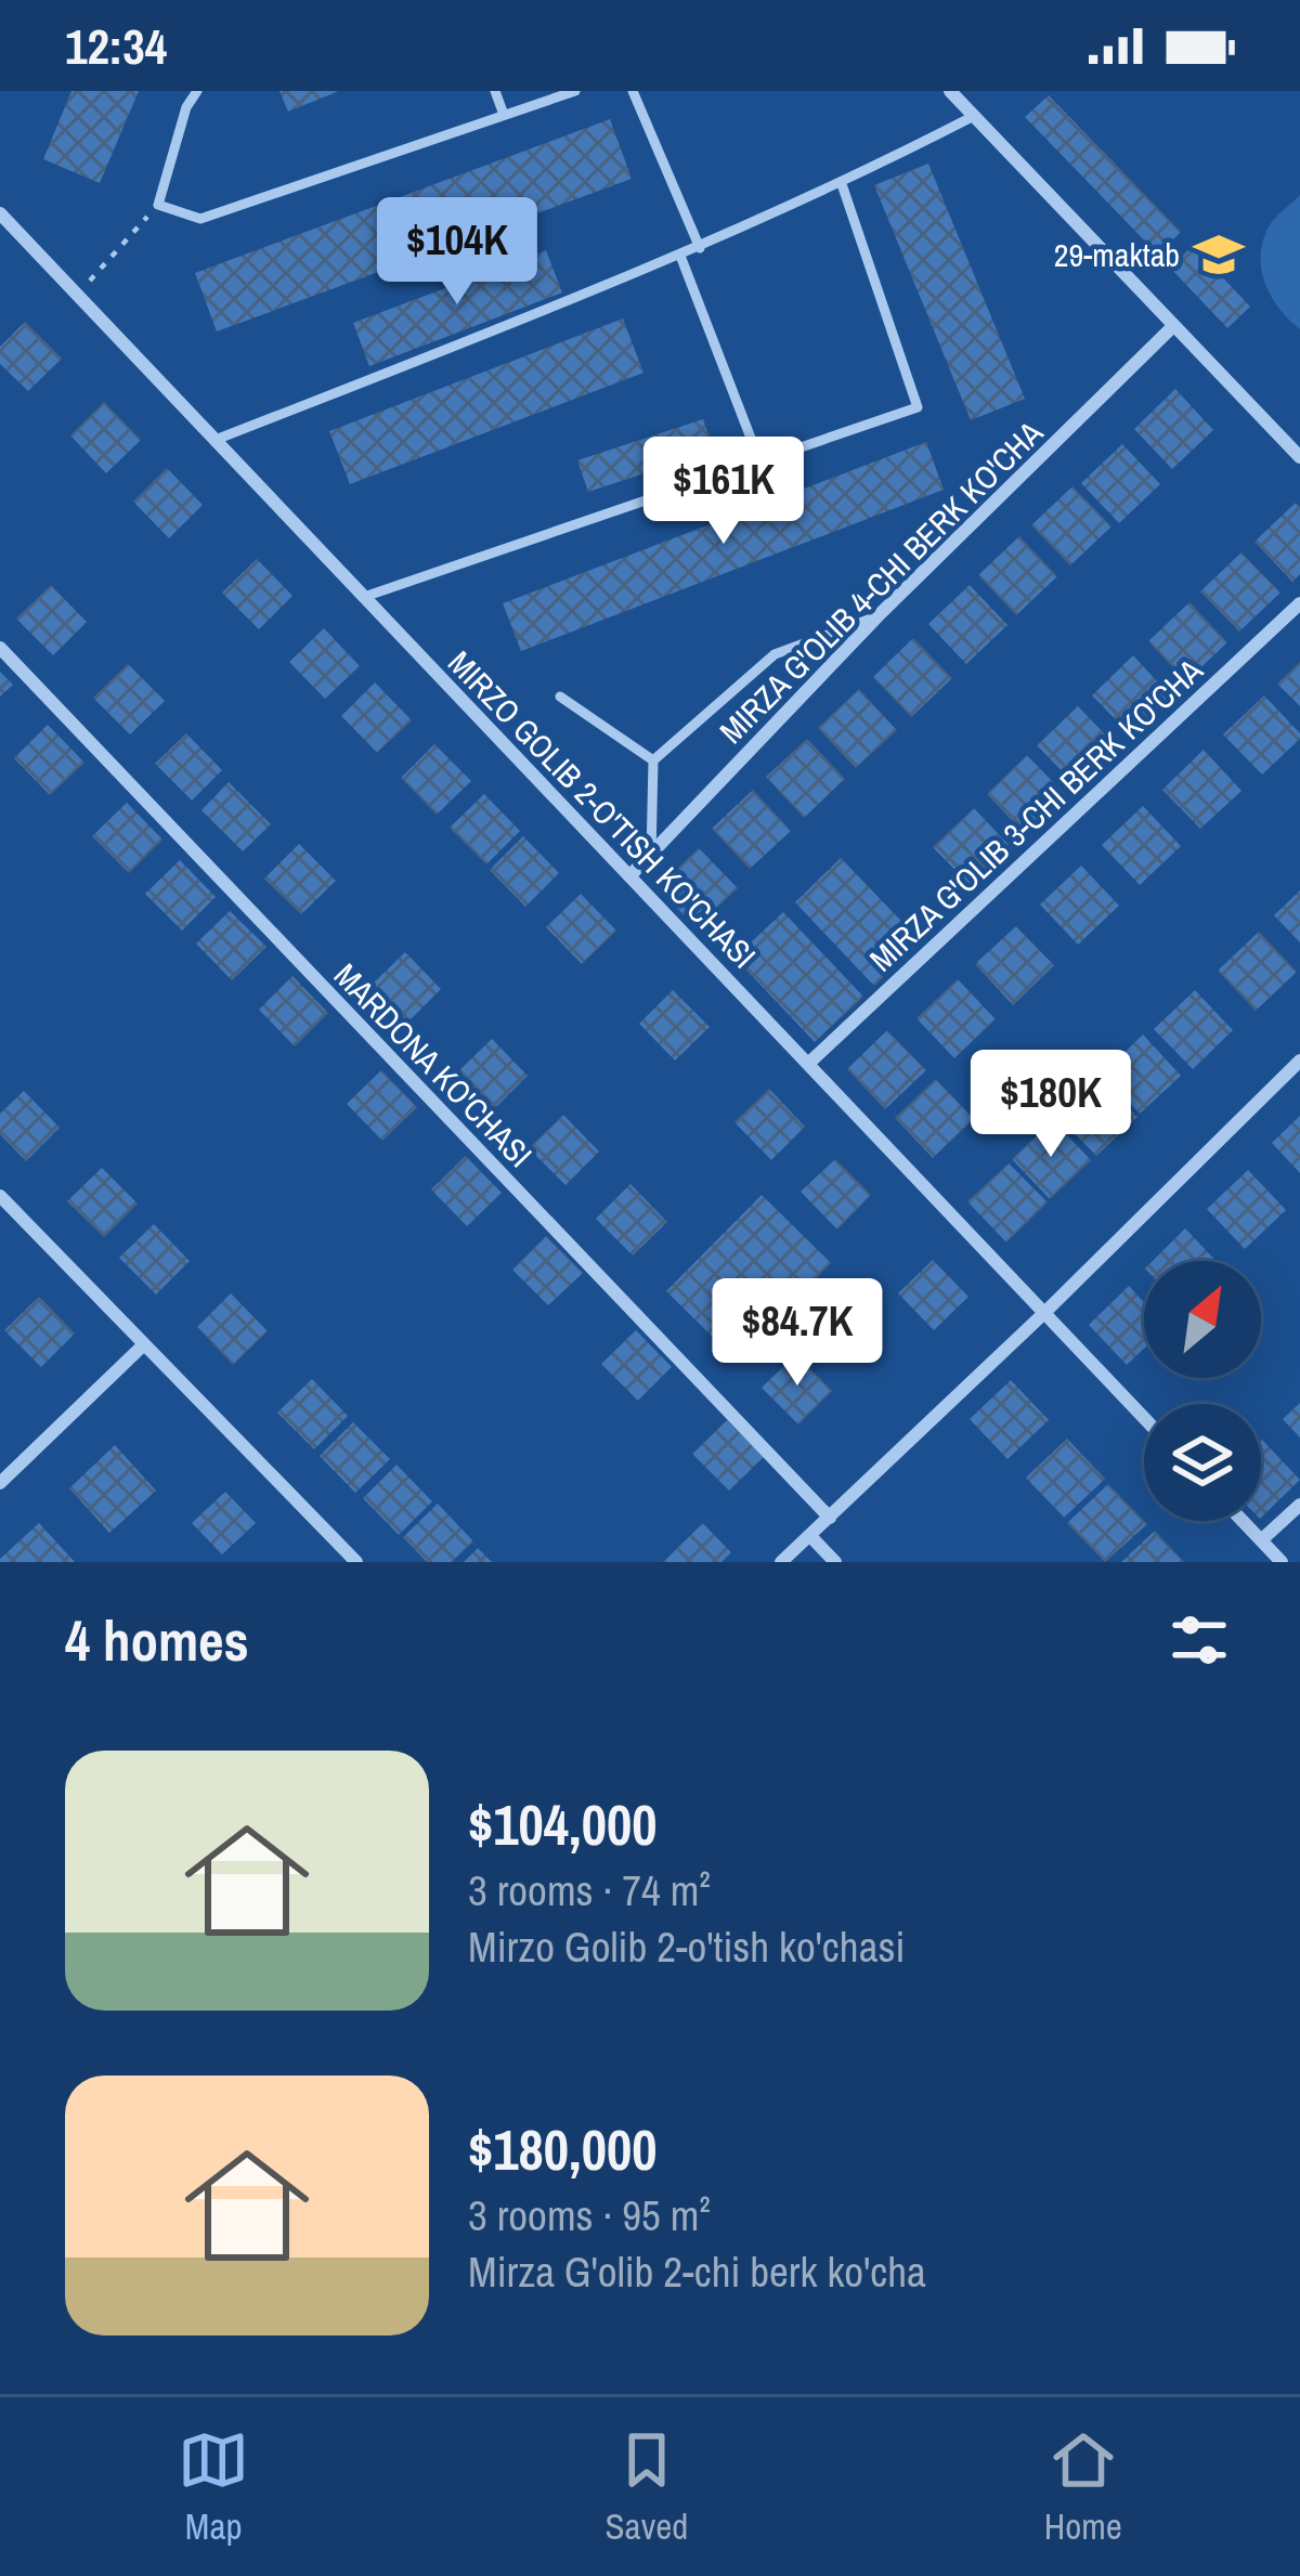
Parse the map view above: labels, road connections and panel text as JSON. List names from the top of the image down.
{
  "streets": {
    "street": [
      "MIRZA G'OLIB 4-CHI BERK KO'CHA",
      "MIRZO GOLIB 2-O'TISH KO'CHASI",
      "MIRZA G'OLIB 3-CHI BERK KO'CHA",
      "MARDONA KO'CHASI"
    ]
  },
  "crossings": [
    ["MIRZA G'OLIB 4-CHI BERK KO'CHA", "MIRZO GOLIB 2-O'TISH KO'CHASI"],
    ["MIRZO GOLIB 2-O'TISH KO'CHASI", "MIRZA G'OLIB 3-CHI BERK KO'CHA"]
  ],
  "places": {
    "school or university": ["29-maktab"]
  },
  "north": "top right",
  "page": {
    "status": "12:34",
    "price": [
      "$104K",
      "$161K",
      "$180K",
      "$84.7K"
    ],
    "heading": "4 homes",
    "list": [
      {
        "name": "$104,000",
        "note": "3 rooms · 74 m² · Mirzo Golib 2-o'tish ko'chasi"
      },
      {
        "name": "$180,000",
        "note": "3 rooms · 95 m² · Mirza G'olib 2-chi berk ko'cha"
      }
    ],
    "tabs": ["Map", "Saved", "Home"]
  }
}
